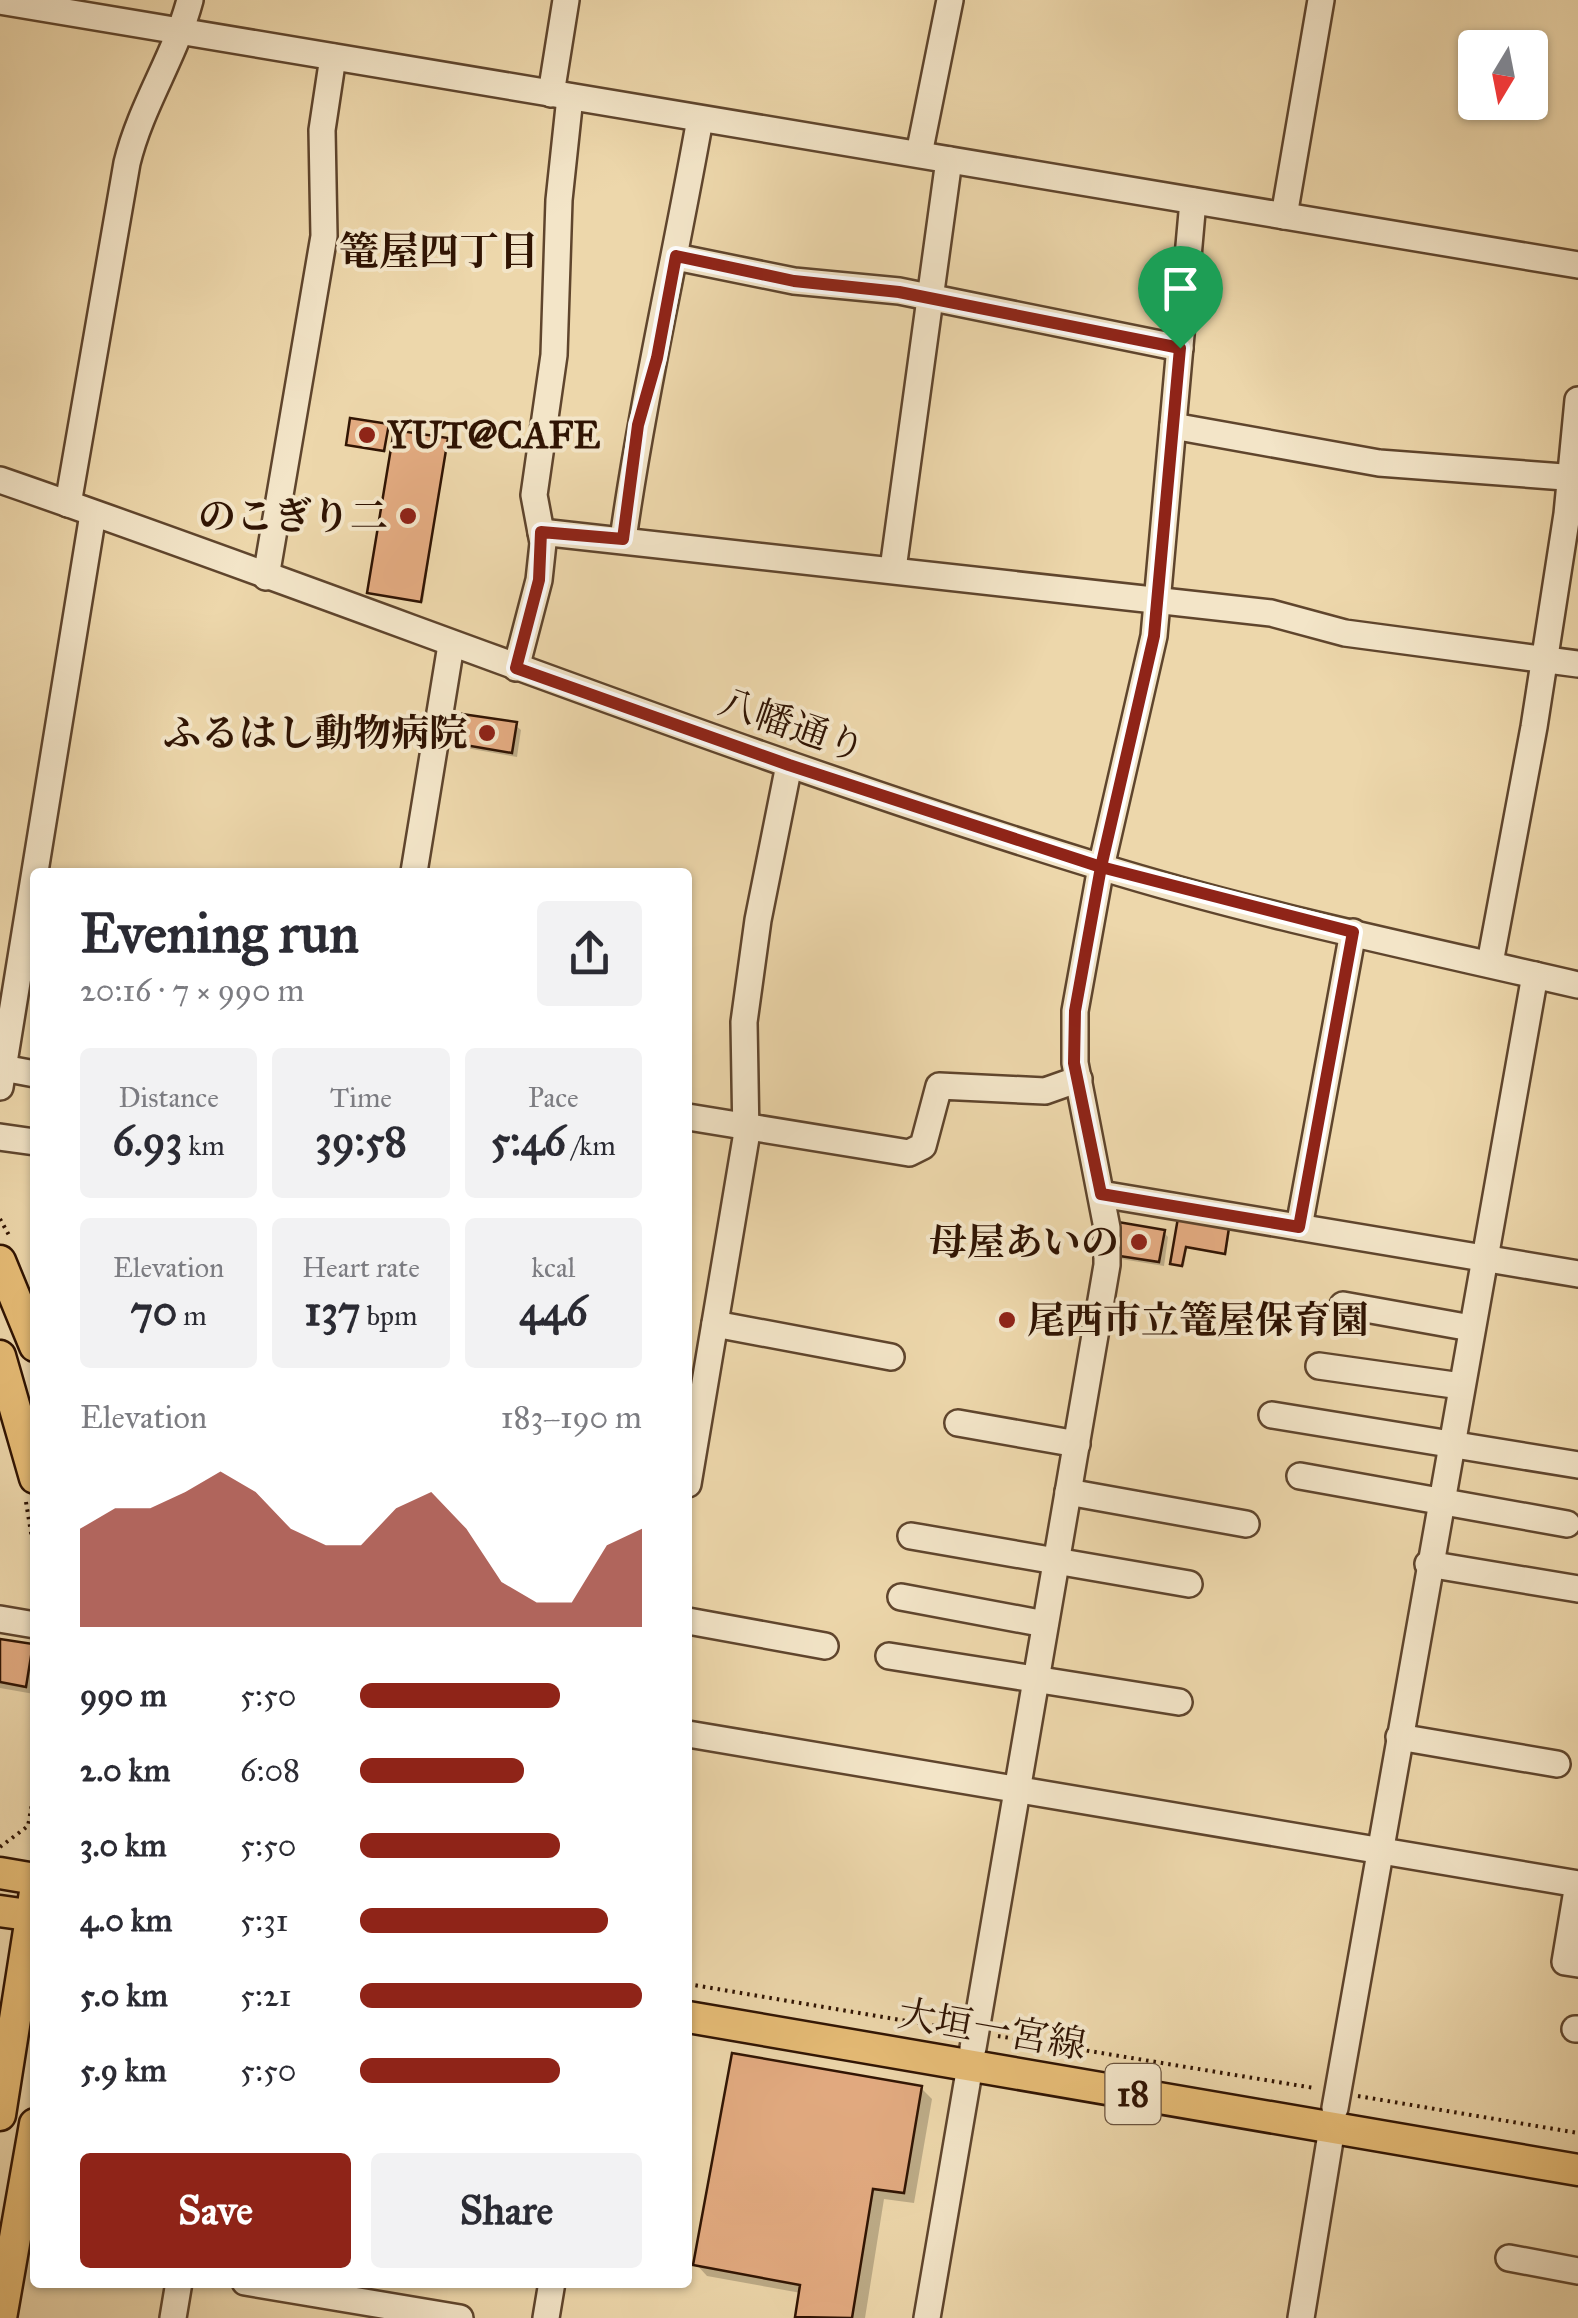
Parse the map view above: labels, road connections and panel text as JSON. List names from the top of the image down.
{
  "streets": {
    "main road": ["大垣一宮線", "18"],
    "street": ["八幡通り"]
  },
  "districts": ["篭屋四丁目"],
  "places": [
    "YUT@CAFE",
    "のこぎり二",
    "ふるはし動物病院",
    "母屋あいの",
    "尾西市立篭屋保育園"
  ],
  "north": "bottom",
  "page": {
    "heading": ["Evening run", "20:16 · 7 × 990 m"],
    "stats": [
      ["Distance", "6.93 km"],
      ["Time", "39:58"],
      ["Pace", "5:46 /km"],
      ["Elevation", "70 m"],
      ["Heart rate", "137 bpm"],
      ["kcal", "446"]
    ],
    "chart": ["Elevation", "183–190 m"],
    "list": [
      {
        "name": "990 m",
        "note": "5:50"
      },
      {
        "name": "2.0 km",
        "note": "6:08"
      },
      {
        "name": "3.0 km",
        "note": "5:50"
      },
      {
        "name": "4.0 km",
        "note": "5:31"
      },
      {
        "name": "5.0 km",
        "note": "5:21"
      },
      {
        "name": "5.9 km",
        "note": "5:50"
      }
    ],
    "buttons": ["Save", "Share"]
  }
}
